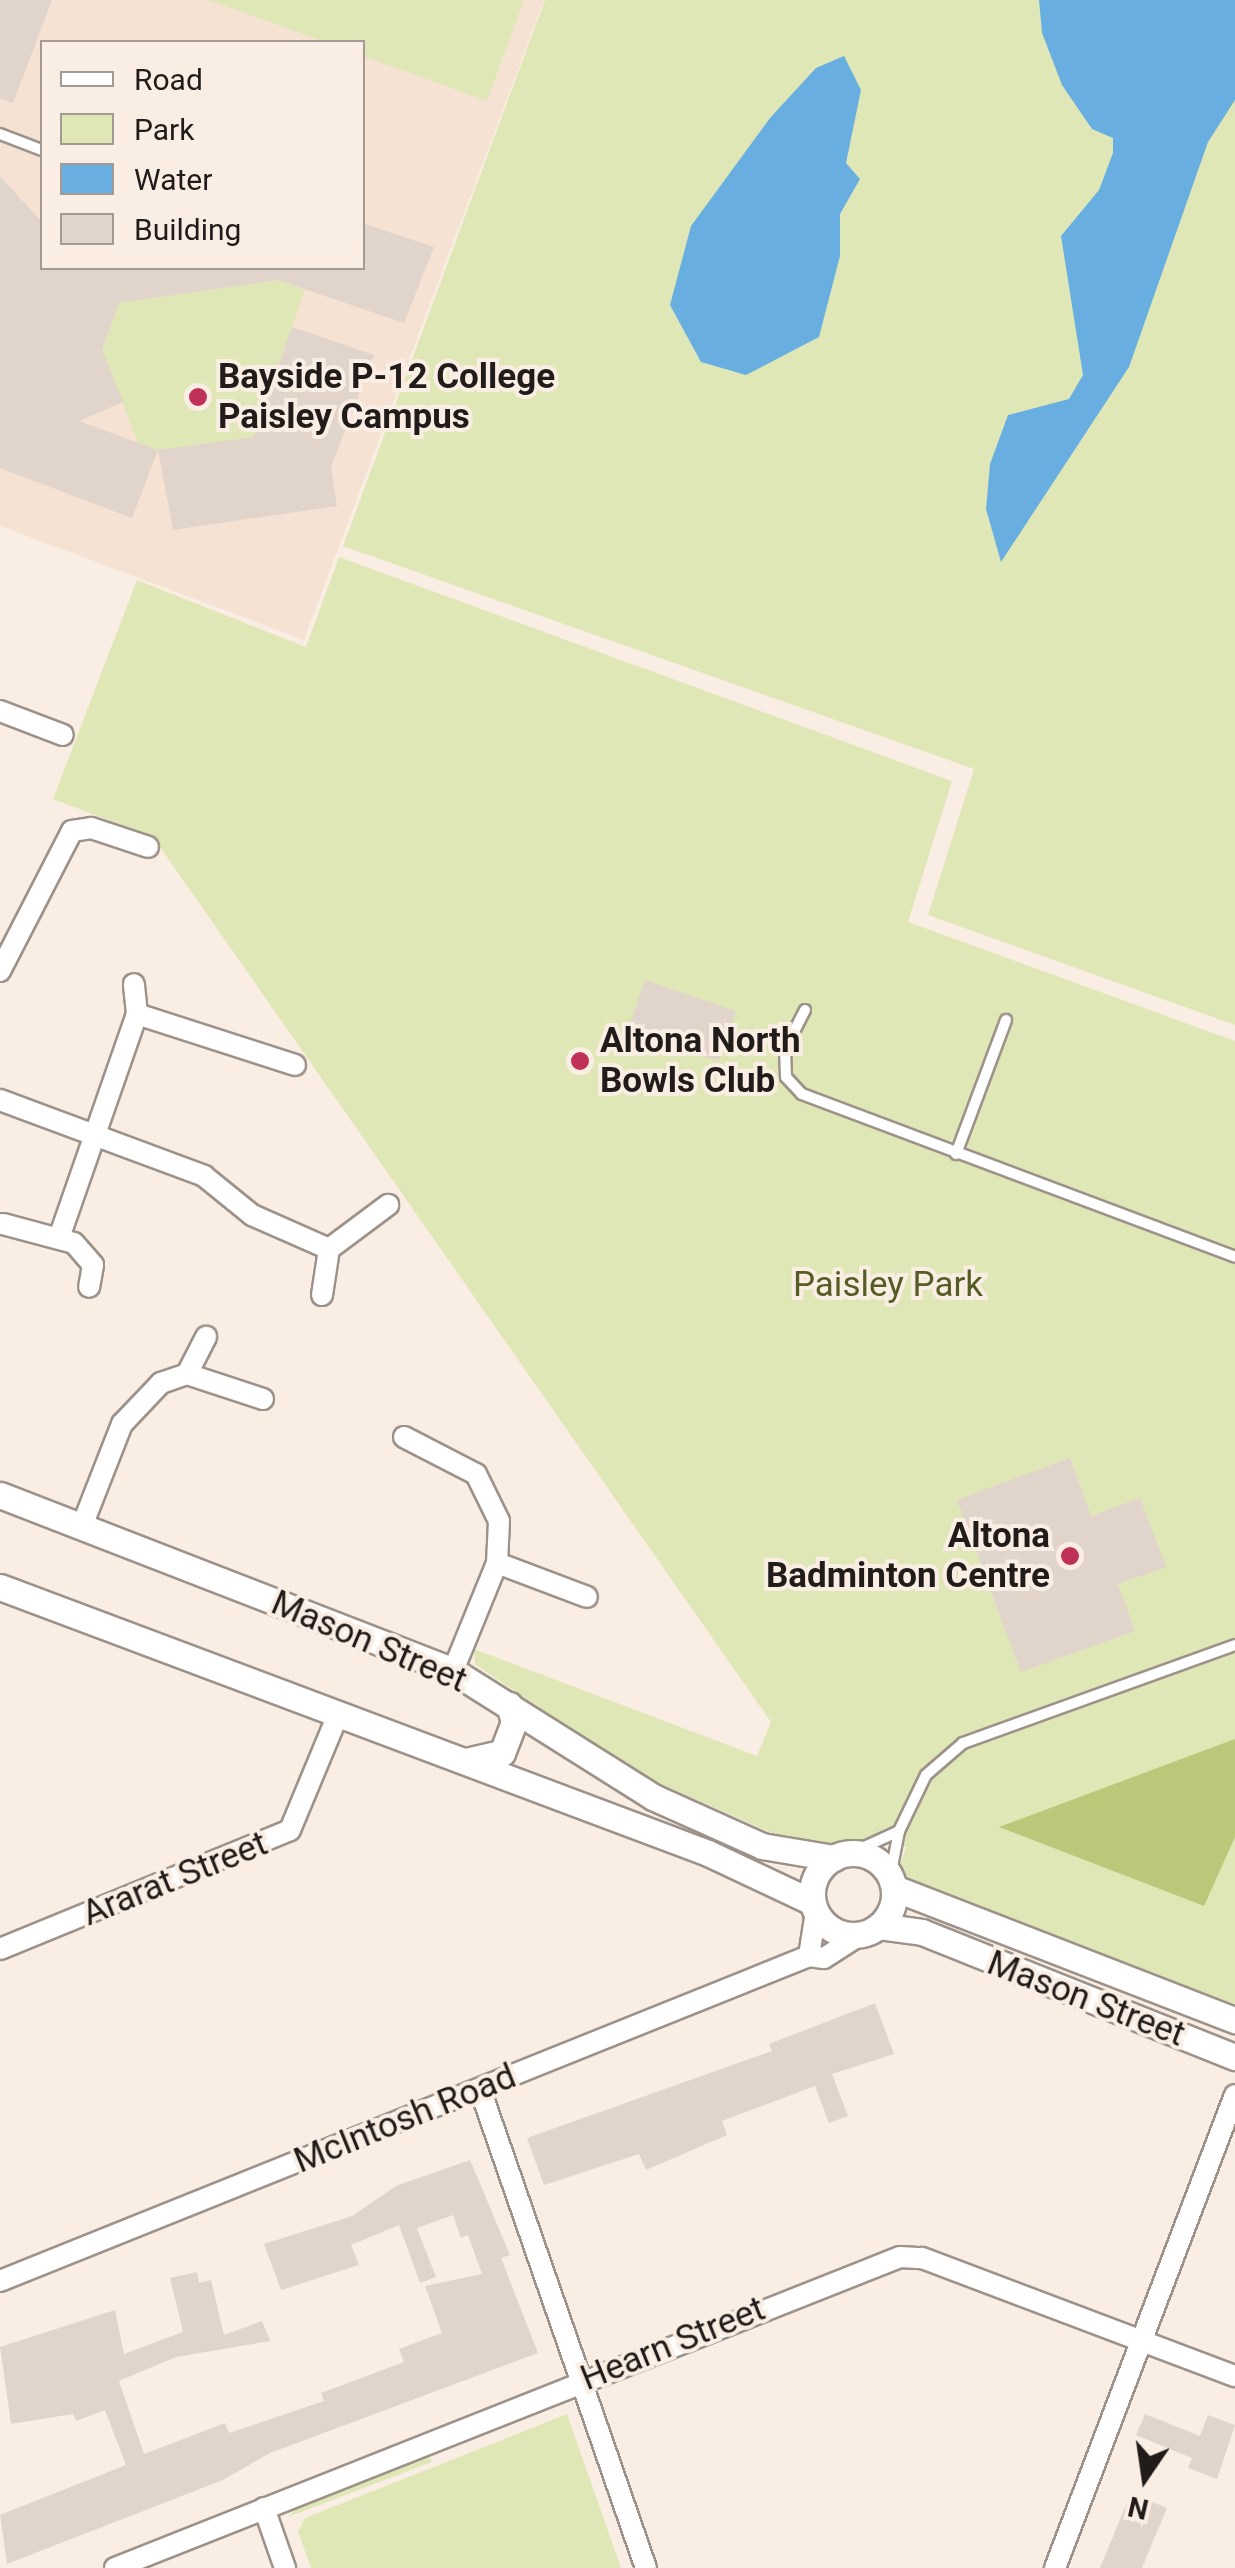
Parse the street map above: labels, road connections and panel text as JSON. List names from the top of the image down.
{
  "streets": {
    "street": [
      "Mason Street",
      "Ararat Street",
      "McIntosh Road",
      "Hearn Street"
    ]
  },
  "crossings": [
    ["Mason Street", "McIntosh Road"]
  ],
  "parks": ["Paisley Park"],
  "places": ["Bayside P-12 College Paisley Campus", "Altona North Bowls Club", "Altona Badminton Centre"],
  "legend": [
    "Road",
    "Park",
    "Water",
    "Building"
  ],
  "north": "bottom"
}
